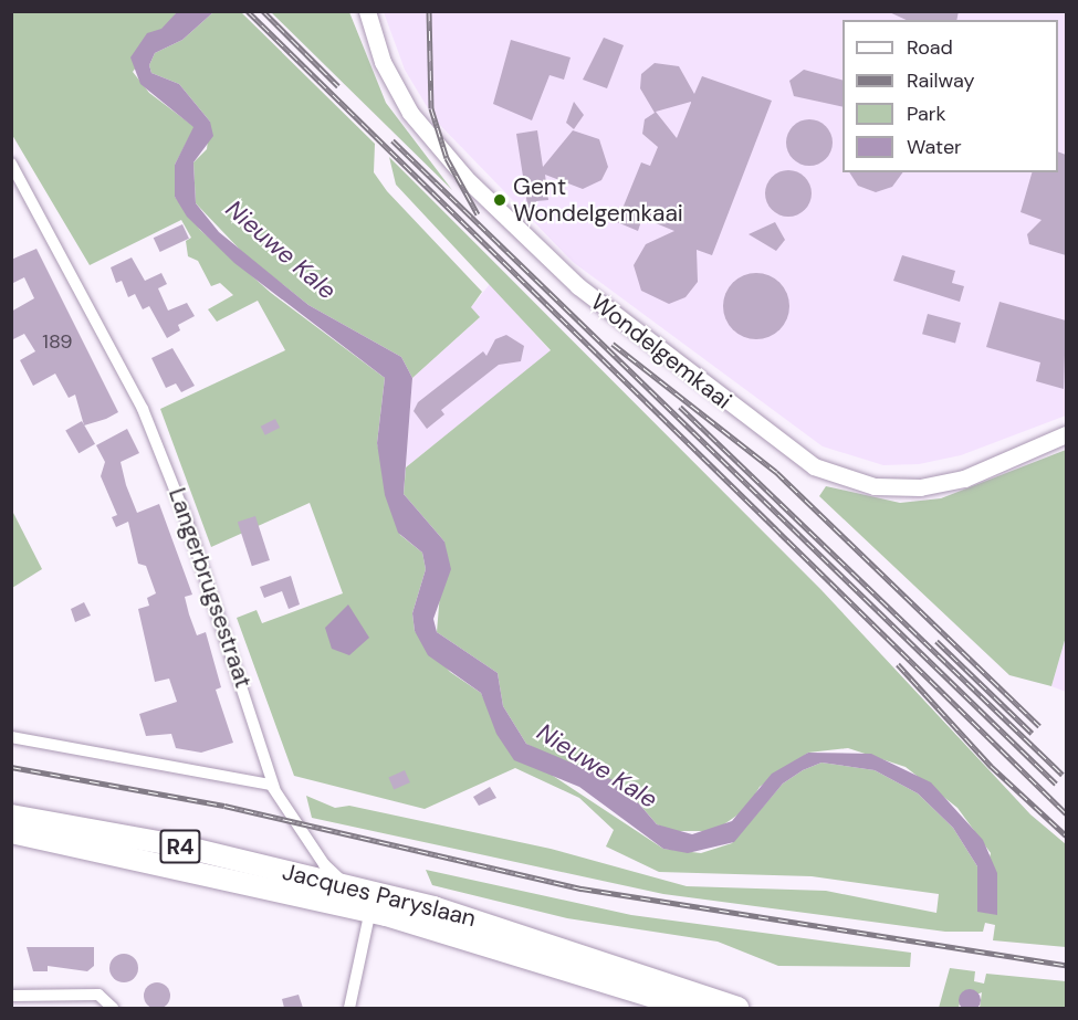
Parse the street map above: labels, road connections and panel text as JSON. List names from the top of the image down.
{
  "streets": {
    "highway": ["R4", "Jacques Paryslaan"],
    "main road": ["Wondelgemkaai"],
    "street": ["Langerbrugsestraat"]
  },
  "crossings": [
    ["Langerbrugsestraat", "Jacques Paryslaan"]
  ],
  "water": ["Nieuwe Kale"],
  "places": ["Gent Wondelgemkaai"],
  "house_numbers": ["189"],
  "legend": [
    "Road",
    "Railway",
    "Park",
    "Water"
  ]
}
